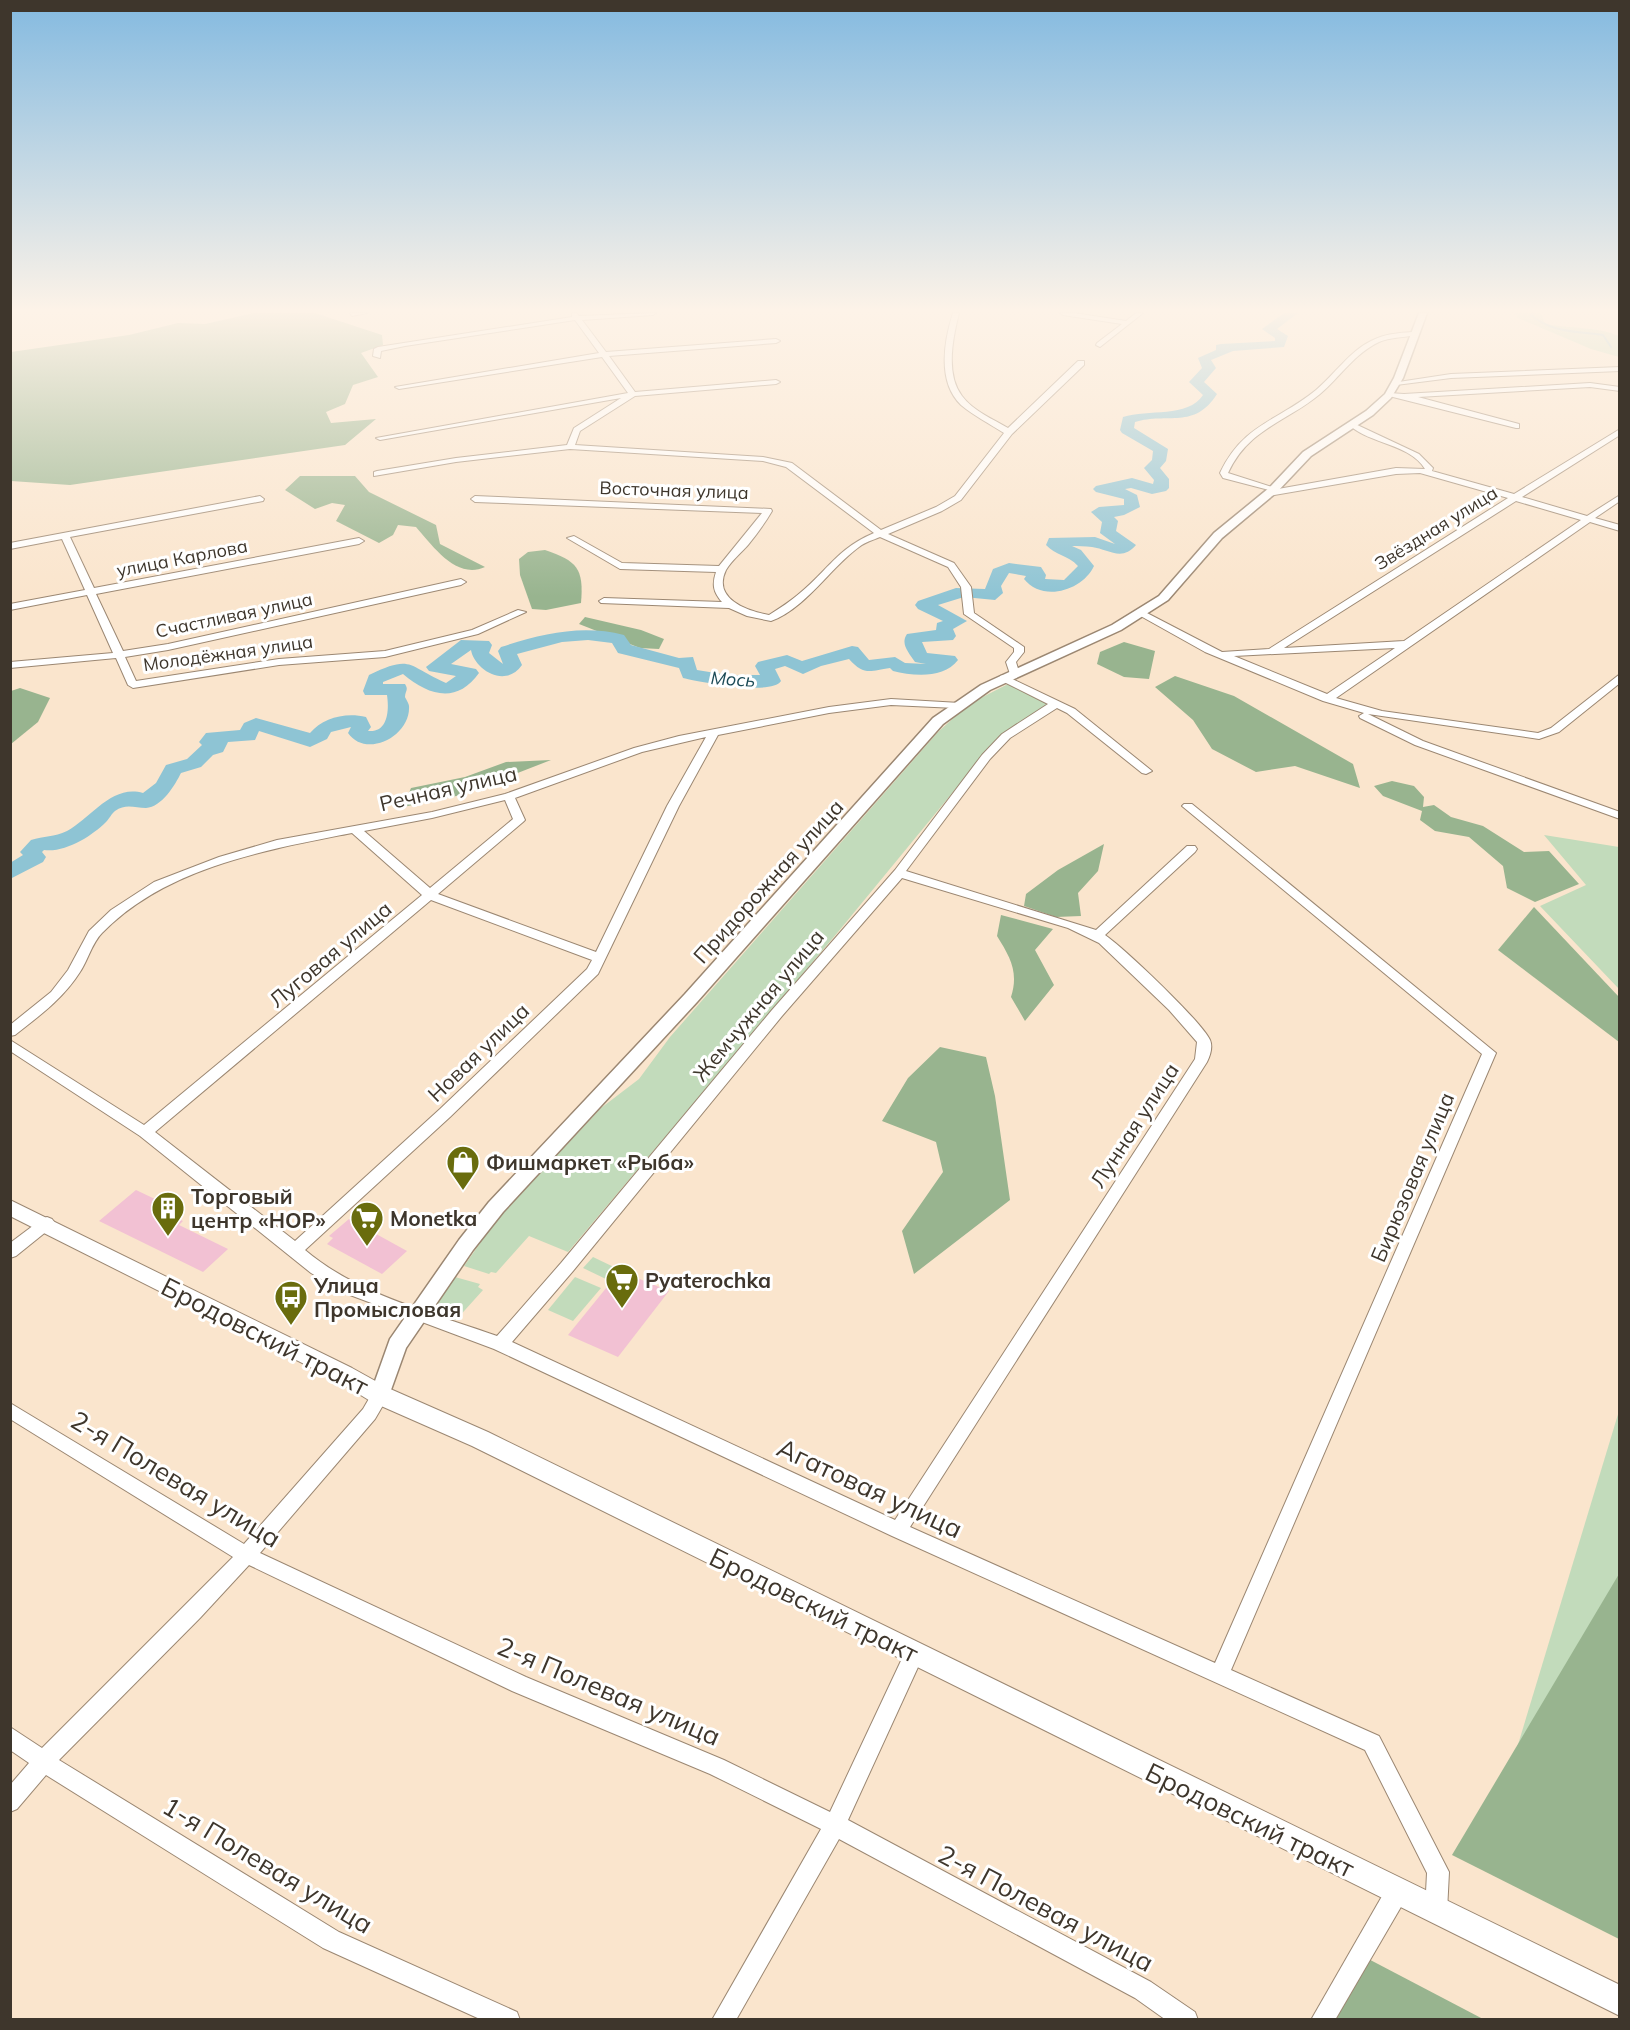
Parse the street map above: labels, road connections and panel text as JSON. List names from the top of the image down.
{
  "streets": {
    "main road": ["Бродовский тракт"],
    "street": [
      "Восточная улица",
      "Звёздная улица",
      "улица Карлова",
      "Счастливая улица",
      "Молодёжная улица",
      "Речная улица",
      "Придорожная улица",
      "Луговая улица",
      "Жемчужная улица",
      "Новая улица",
      "Лунная улица",
      "Бирюзовая улица",
      "2-я Полевая улица",
      "Агатовая улица",
      "1-я Полевая улица"
    ]
  },
  "crossings": [
    ["улица Карлова", "Молодёжная улица"],
    ["Счастливая улица", "Молодёжная улица"],
    ["Речная улица", "Придорожная улица"],
    ["Речная улица", "Луговая улица"],
    ["Речная улица", "Новая улица"],
    ["Придорожная улица", "Бродовский тракт"],
    ["Придорожная улица", "Агатовая улица"],
    ["Жемчужная улица", "Лунная улица"],
    ["Жемчужная улица", "Агатовая улица"],
    ["Лунная улица", "Агатовая улица"],
    ["Бирюзовая улица", "Агатовая улица"],
    ["Бродовский тракт", "Агатовая улица"]
  ],
  "water": ["Мось"],
  "places": {
    "shop": ["Фишмаркет «Рыба»"],
    "building": ["Торговый центр «НОР»"],
    "supermarket": ["Monetka", "Pyaterochka"],
    "bus stop": ["Улица Промысловая"]
  }
}
